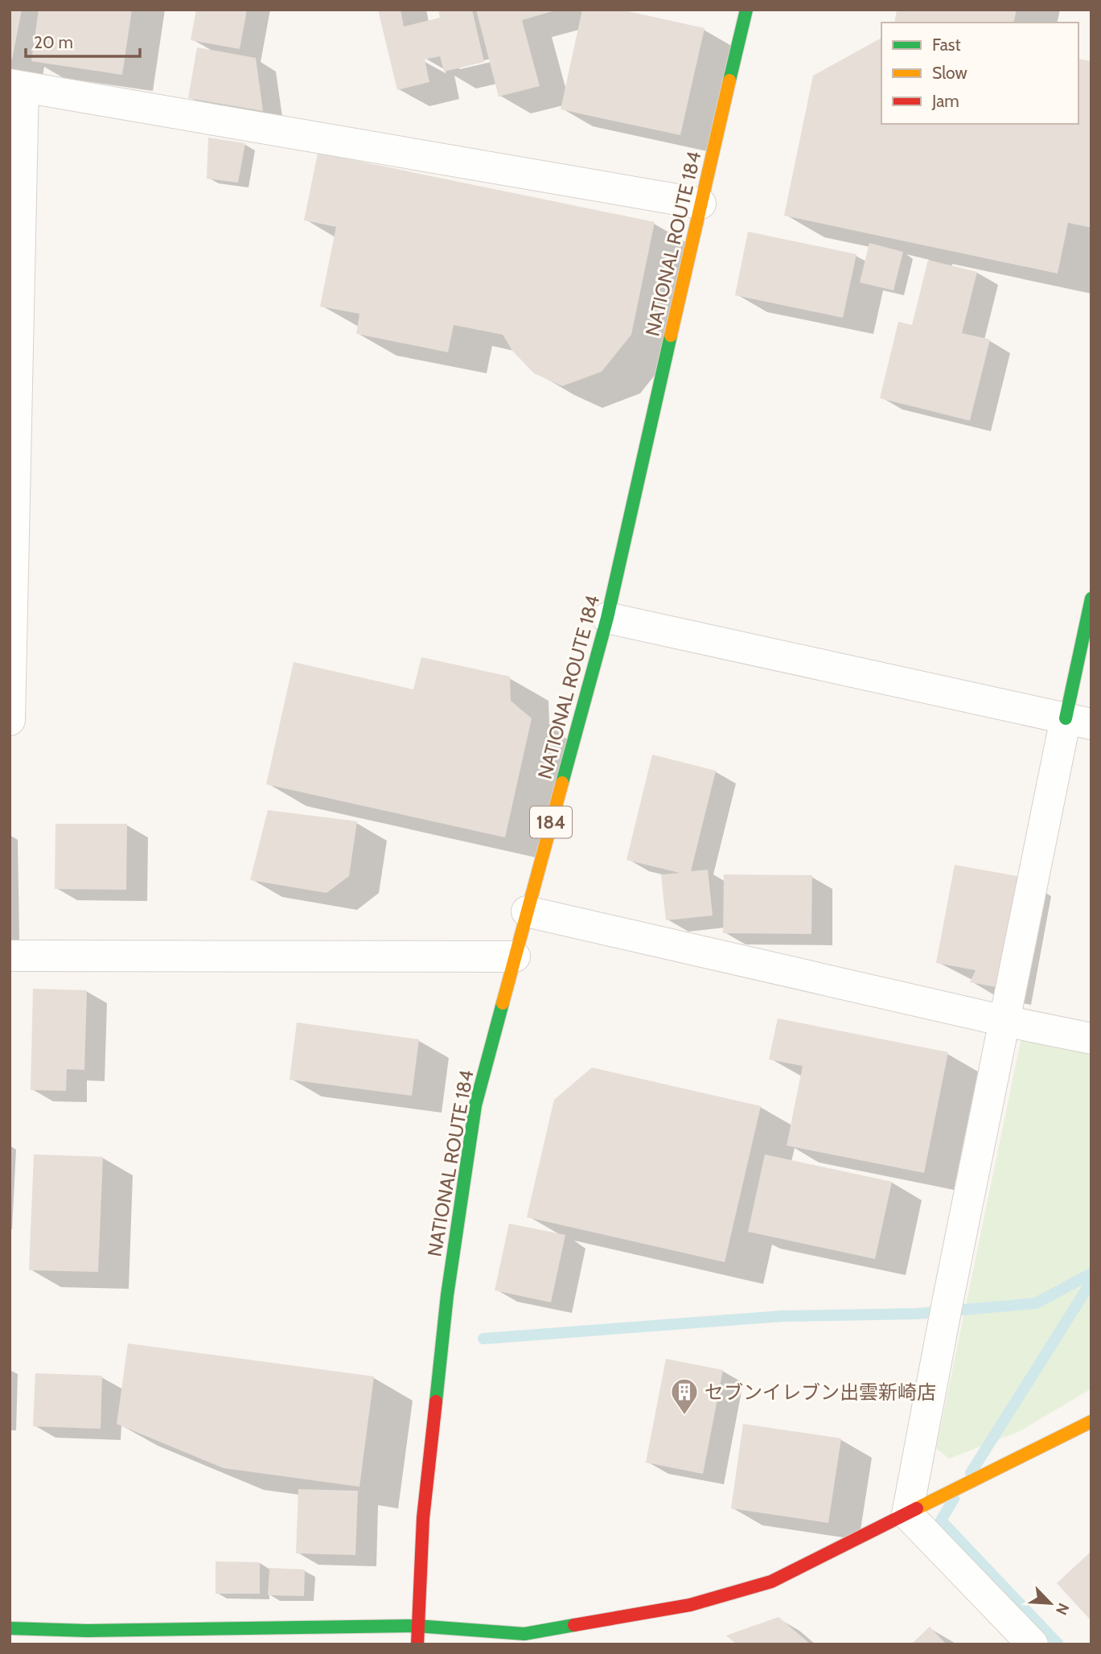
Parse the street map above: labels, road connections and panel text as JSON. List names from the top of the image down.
{
  "streets": {
    "main road": ["NATIONAL ROUTE 184", "184"]
  },
  "places": {
    "building": ["セブンイレブン出雲新崎店"]
  },
  "legend": ["Fast", "Slow", "Jam"],
  "scale_bar": "20 m",
  "north": "bottom right"
}
